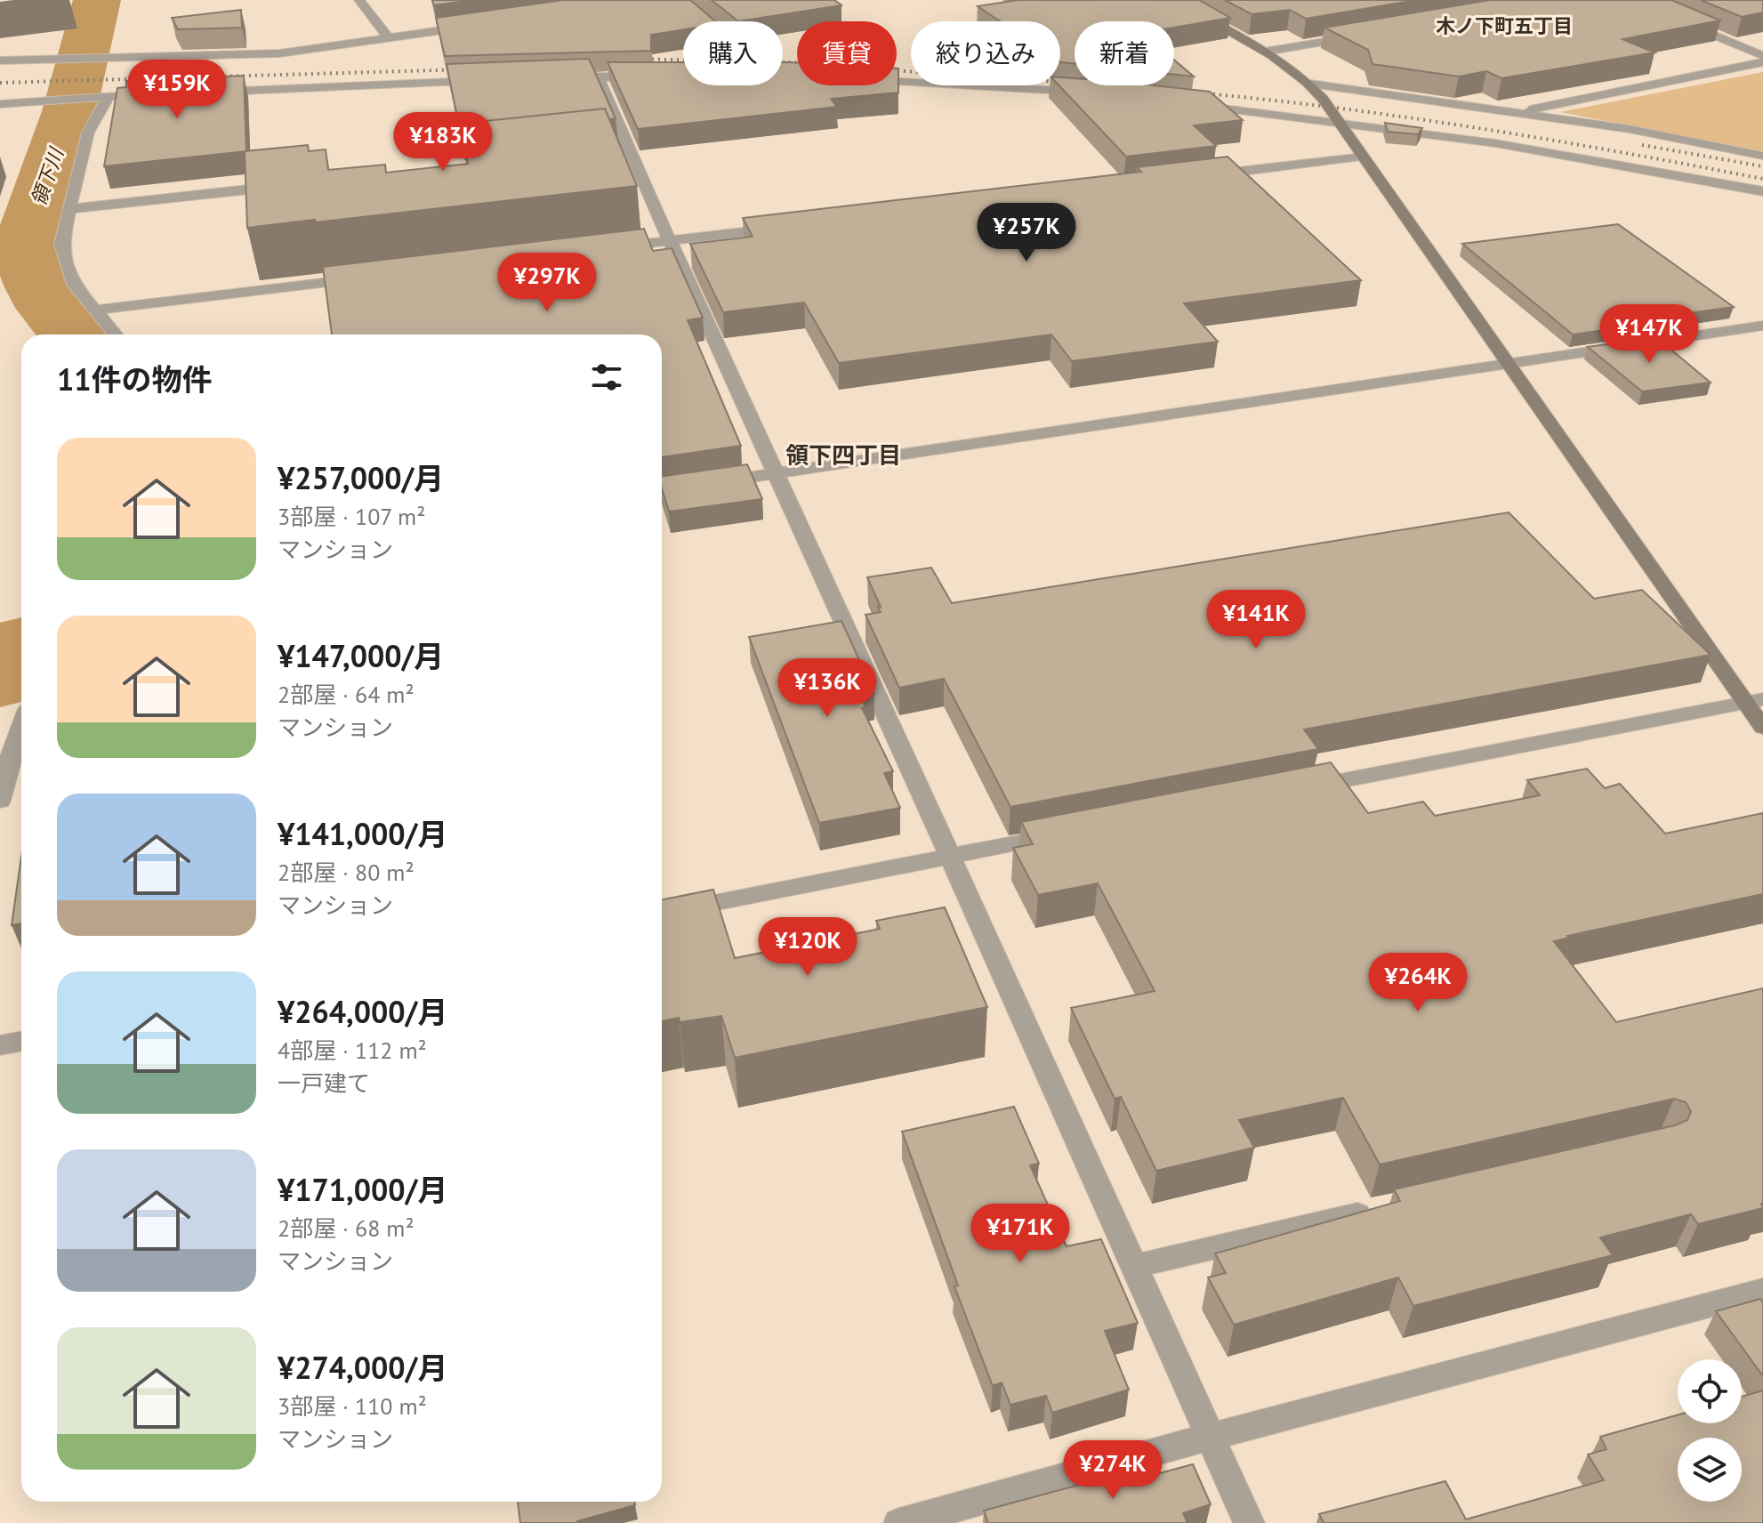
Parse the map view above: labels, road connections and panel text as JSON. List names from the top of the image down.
{
  "districts": ["木ノ下町五丁目", "領下四丁目"],
  "water": ["領下川"],
  "page": {
    "chip": [
      "購入",
      "賃貸",
      "絞り込み",
      "新着"
    ],
    "price": [
      "¥159K",
      "¥183K",
      "¥257K",
      "¥297K",
      "¥147K",
      "¥141K",
      "¥136K",
      "¥120K",
      "¥264K",
      "¥171K",
      "¥274K"
    ],
    "heading": "11件の物件",
    "list": [
      {
        "name": "¥257,000/月",
        "note": "3部屋 · 107 m² · マンション"
      },
      {
        "name": "¥147,000/月",
        "note": "2部屋 · 64 m² · マンション"
      },
      {
        "name": "¥141,000/月",
        "note": "2部屋 · 80 m² · マンション"
      },
      {
        "name": "¥264,000/月",
        "note": "4部屋 · 112 m² · 一戸建て"
      },
      {
        "name": "¥171,000/月",
        "note": "2部屋 · 68 m² · マンション"
      },
      {
        "name": "¥274,000/月",
        "note": "3部屋 · 110 m² · マンション"
      }
    ]
  }
}
